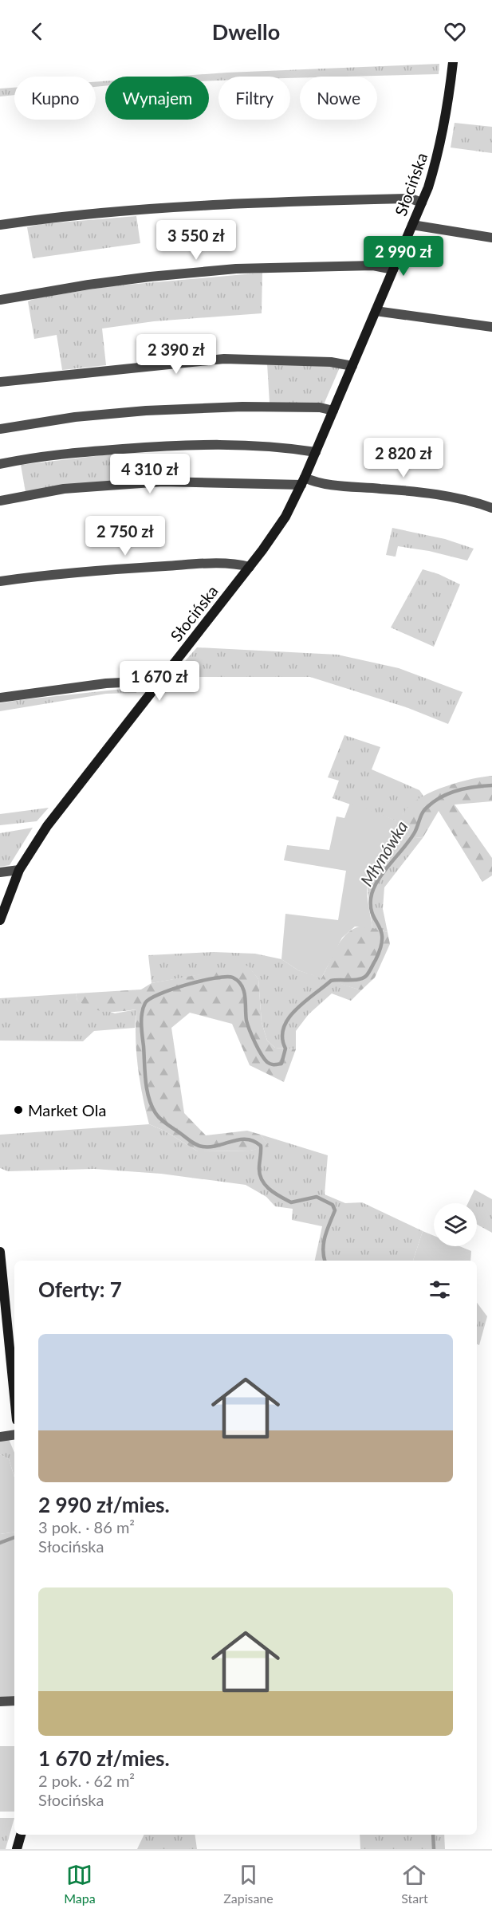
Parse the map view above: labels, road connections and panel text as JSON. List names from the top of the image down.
{
  "streets": {
    "street": ["Słocińska"]
  },
  "water": ["Młynówka"],
  "places": ["Market Ola"],
  "page": {
    "header": "Dwello",
    "chip": [
      "Kupno",
      "Wynajem",
      "Filtry",
      "Nowe"
    ],
    "price": [
      "3 550 zł",
      "2 990 zł",
      "2 390 zł",
      "2 820 zł",
      "4 310 zł",
      "2 750 zł",
      "1 670 zł"
    ],
    "heading": "Oferty: 7",
    "list": [
      {
        "name": "2 990 zł/mies.",
        "note": "3 pok. · 86 m² · Słocińska"
      },
      {
        "name": "1 670 zł/mies.",
        "note": "2 pok. · 62 m² · Słocińska"
      }
    ],
    "tabs": ["Mapa", "Zapisane", "Start"]
  }
}
